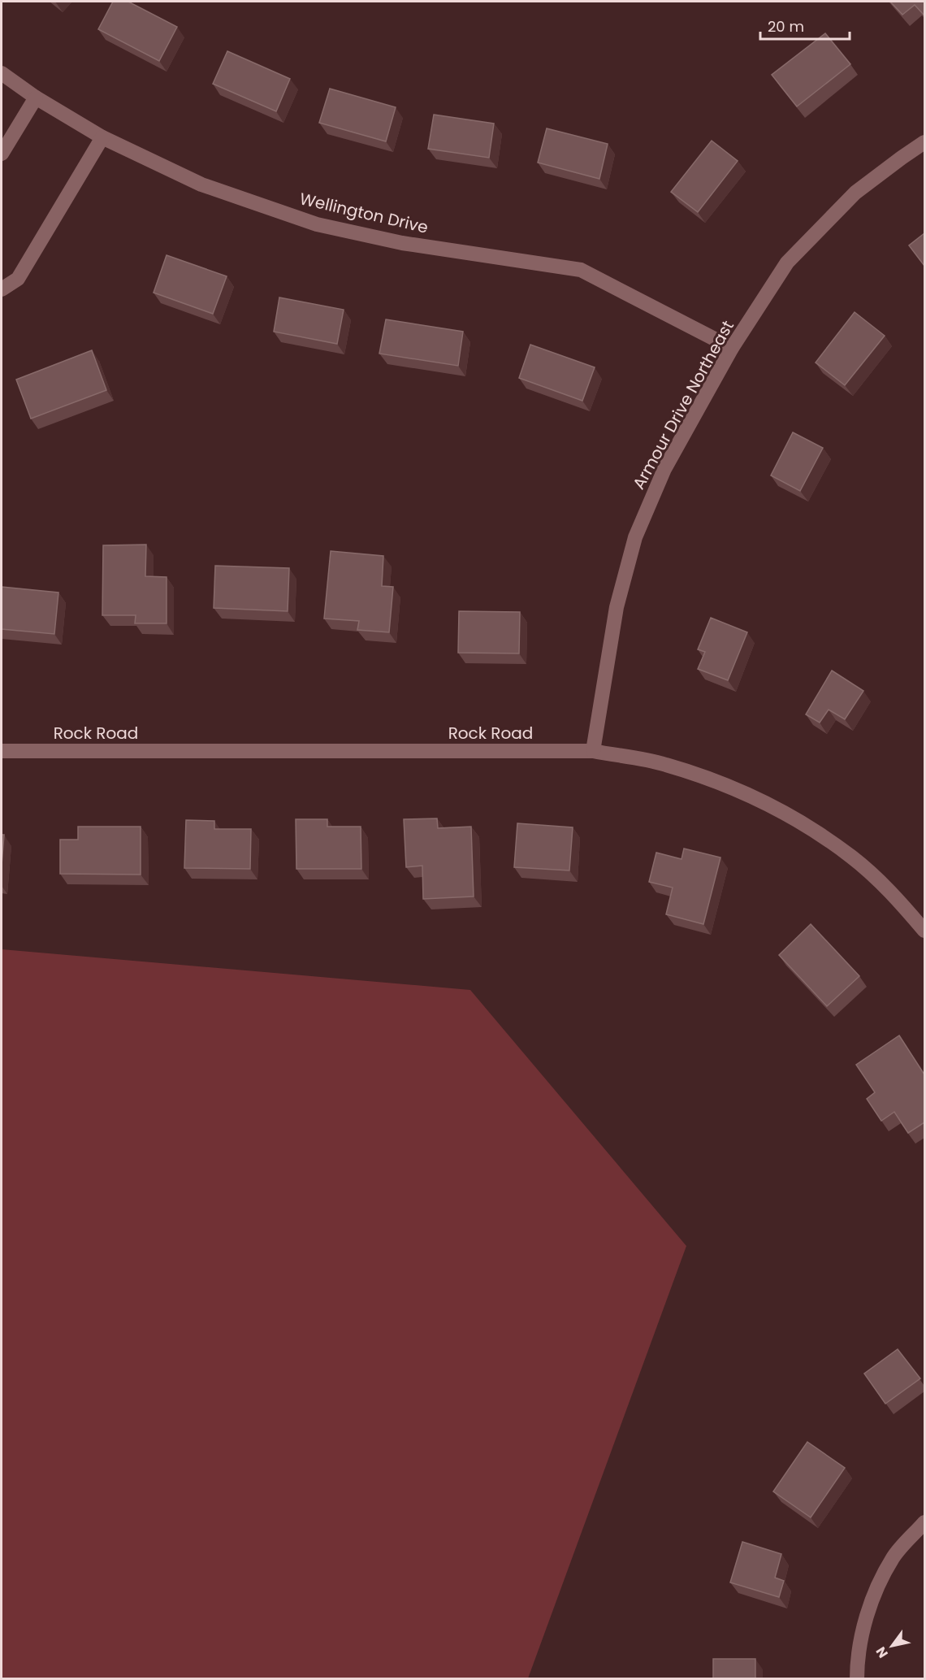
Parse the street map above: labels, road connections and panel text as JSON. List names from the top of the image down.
{
  "streets": {
    "street": ["Wellington Drive", "Armour Drive Northeast", "Rock Road"]
  },
  "crossings": [
    ["Wellington Drive", "Armour Drive Northeast"],
    ["Armour Drive Northeast", "Rock Road"]
  ],
  "scale_bar": "20 m",
  "north": "bottom left"
}
